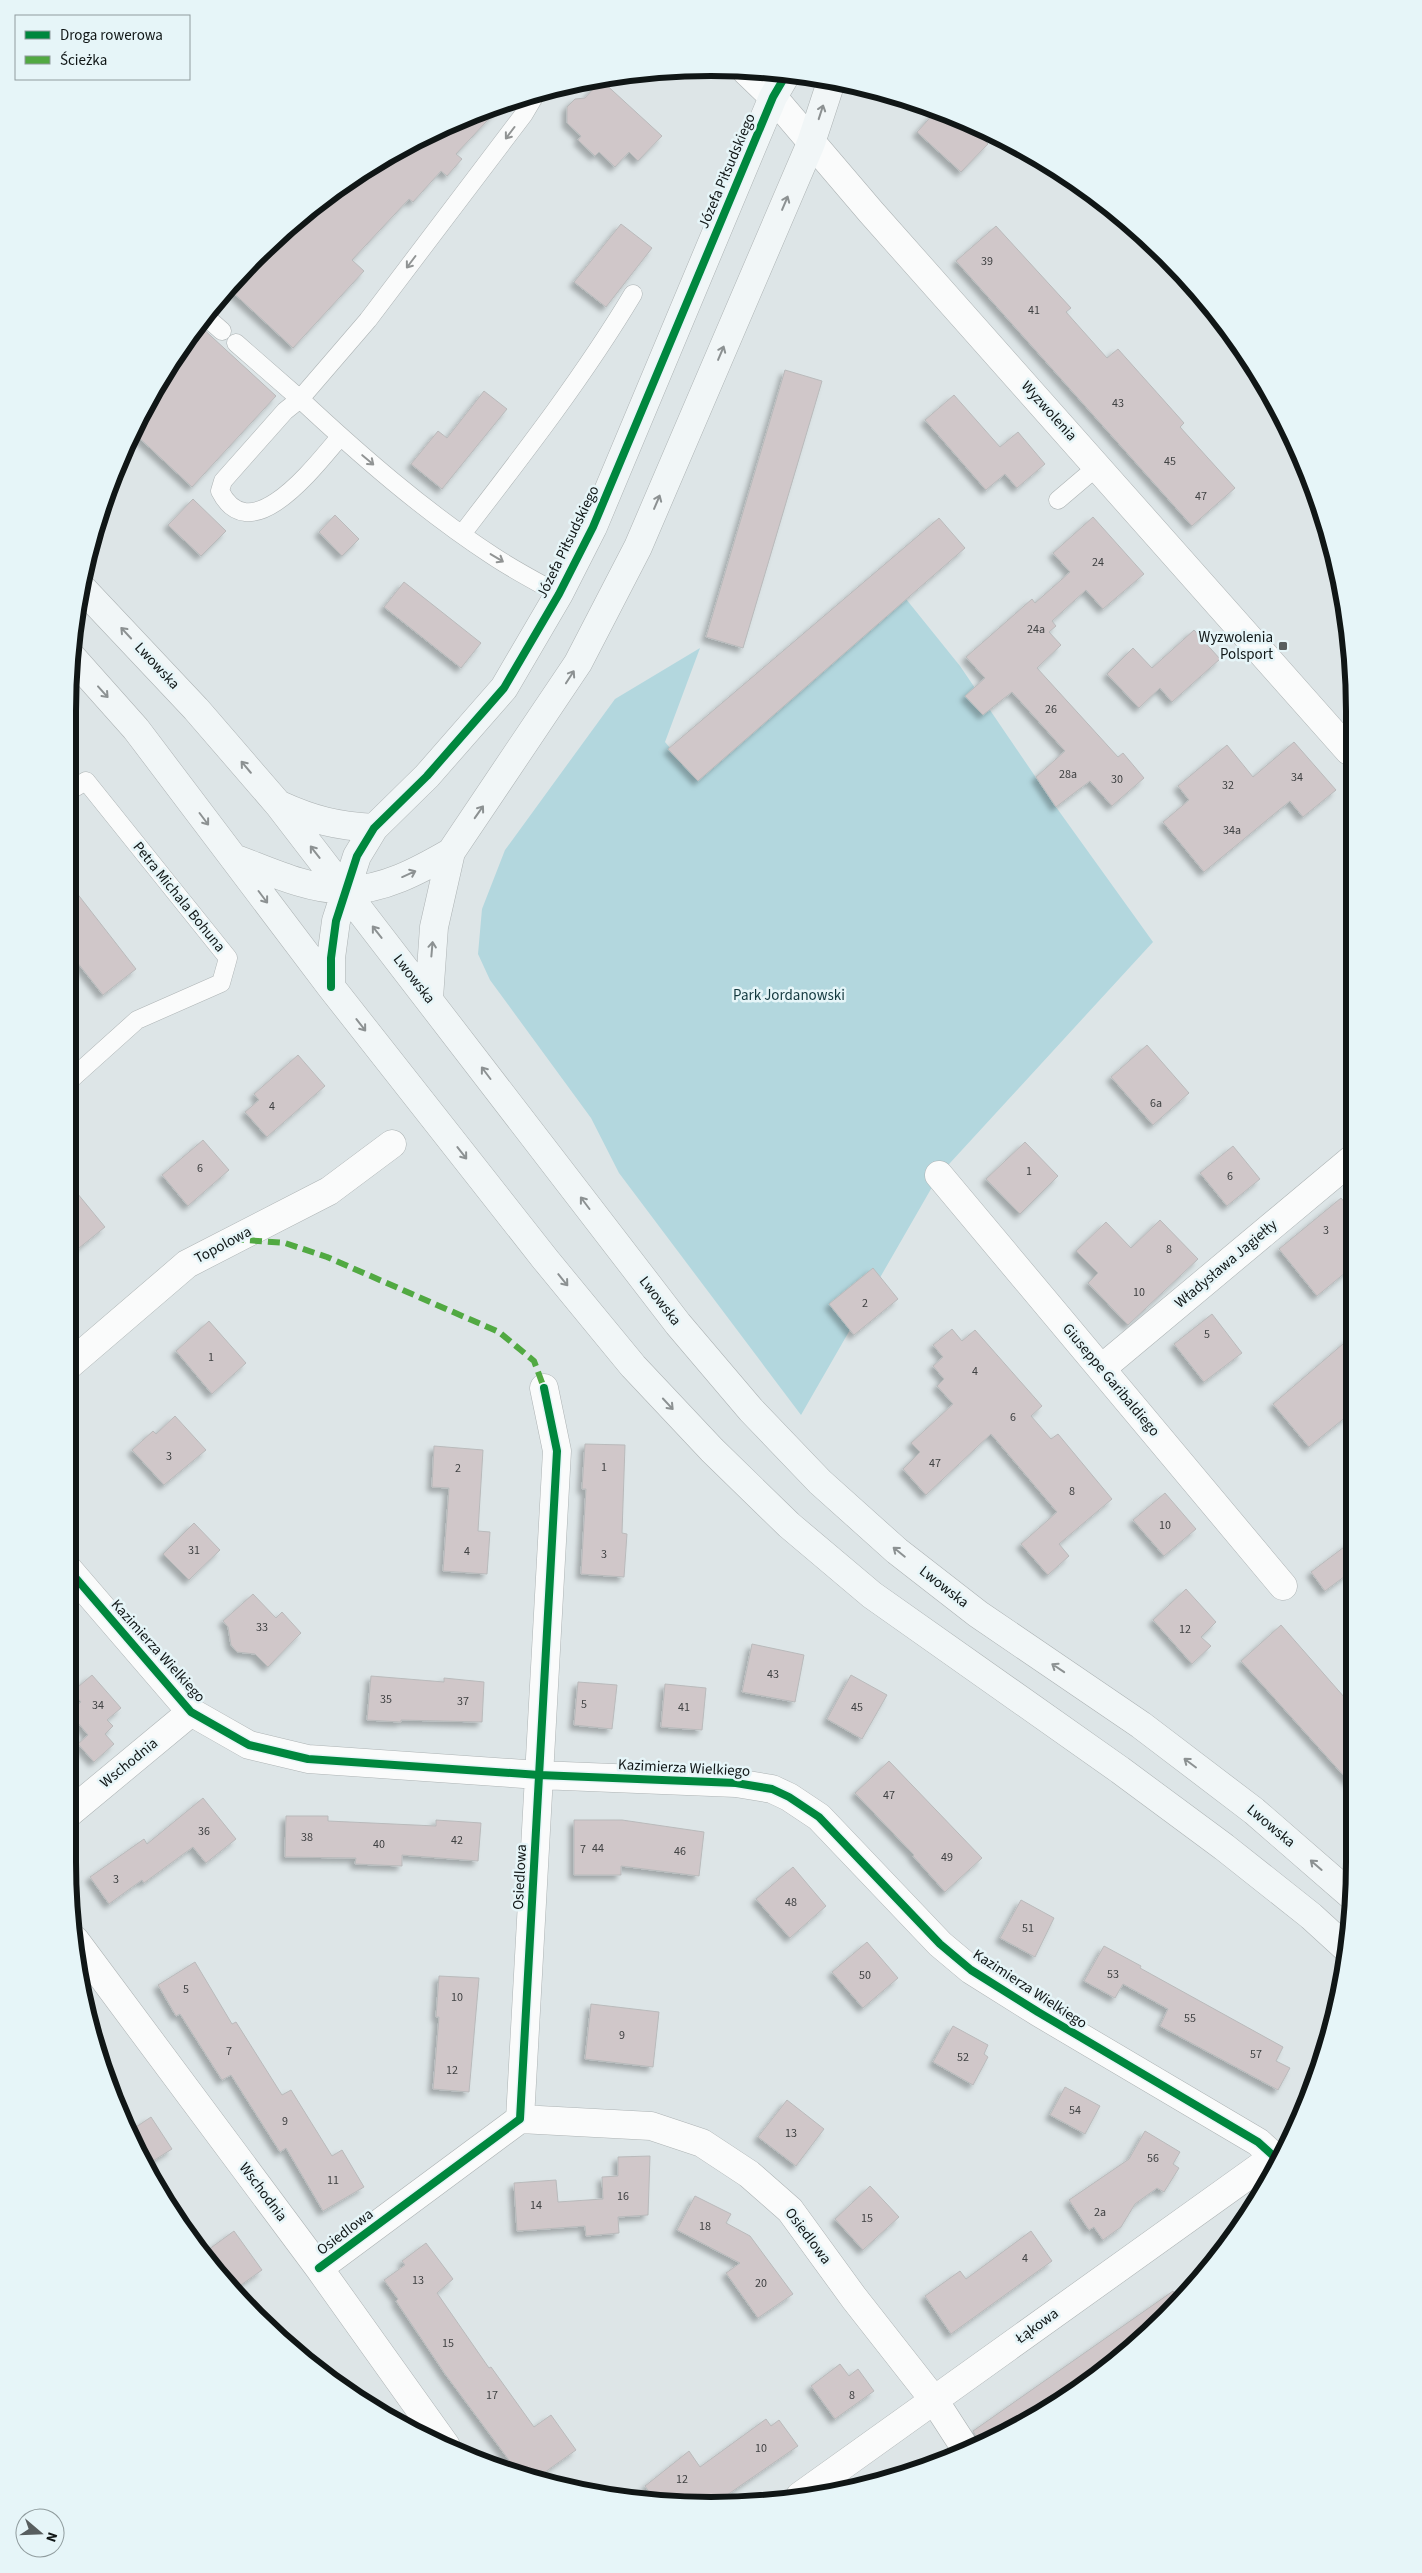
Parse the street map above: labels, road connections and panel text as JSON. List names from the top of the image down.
{
  "streets": {
    "main road": ["Józefa Piłsudskiego", "Lwowska"],
    "street": [
      "Wyzwolenia",
      "Topolowa",
      "Władysława Jagiełły",
      "Giuseppe Garibaldiego",
      "Kazimierza Wielkiego",
      "Wschodnia",
      "Osiedlowa",
      "Łąkowa"
    ],
    "lane": ["Petra Michala Bohuna"]
  },
  "crossings": [
    ["Józefa Piłsudskiego", "Wyzwolenia"],
    ["Józefa Piłsudskiego", "Lwowska"],
    ["Władysława Jagiełły", "Giuseppe Garibaldiego"],
    ["Kazimierza Wielkiego", "Wschodnia"],
    ["Kazimierza Wielkiego", "Osiedlowa"],
    ["Wschodnia", "Osiedlowa"],
    ["Osiedlowa", "Łąkowa"]
  ],
  "parks": ["Park Jordanowski"],
  "places": {
    "transit": ["Wyzwolenia Polsport"]
  },
  "house_numbers": [
    "39",
    "41",
    "43",
    "45",
    "47",
    "24",
    "24a",
    "26",
    "28a",
    "34",
    "30",
    "32",
    "34a",
    "6a",
    "4",
    "6",
    "1",
    "6",
    "3",
    "8",
    "10",
    "2",
    "5",
    "1",
    "4",
    "6",
    "3",
    "47",
    "1",
    "2",
    "8",
    "10",
    "31",
    "4",
    "3",
    "33",
    "12",
    "43",
    "35",
    "37",
    "5",
    "34",
    "41",
    "45",
    "47",
    "36",
    "38",
    "42",
    "40",
    "44",
    "7",
    "46",
    "49",
    "3",
    "48",
    "51",
    "53",
    "50",
    "5",
    "10",
    "55",
    "9",
    "7",
    "57",
    "52",
    "12",
    "54",
    "9",
    "13",
    "56",
    "11",
    "16",
    "14",
    "2a",
    "15",
    "18",
    "4",
    "13",
    "20",
    "15",
    "17",
    "8",
    "10",
    "12"
  ],
  "legend": ["Droga rowerowa", "Ścieżka"],
  "north": "right"
}
